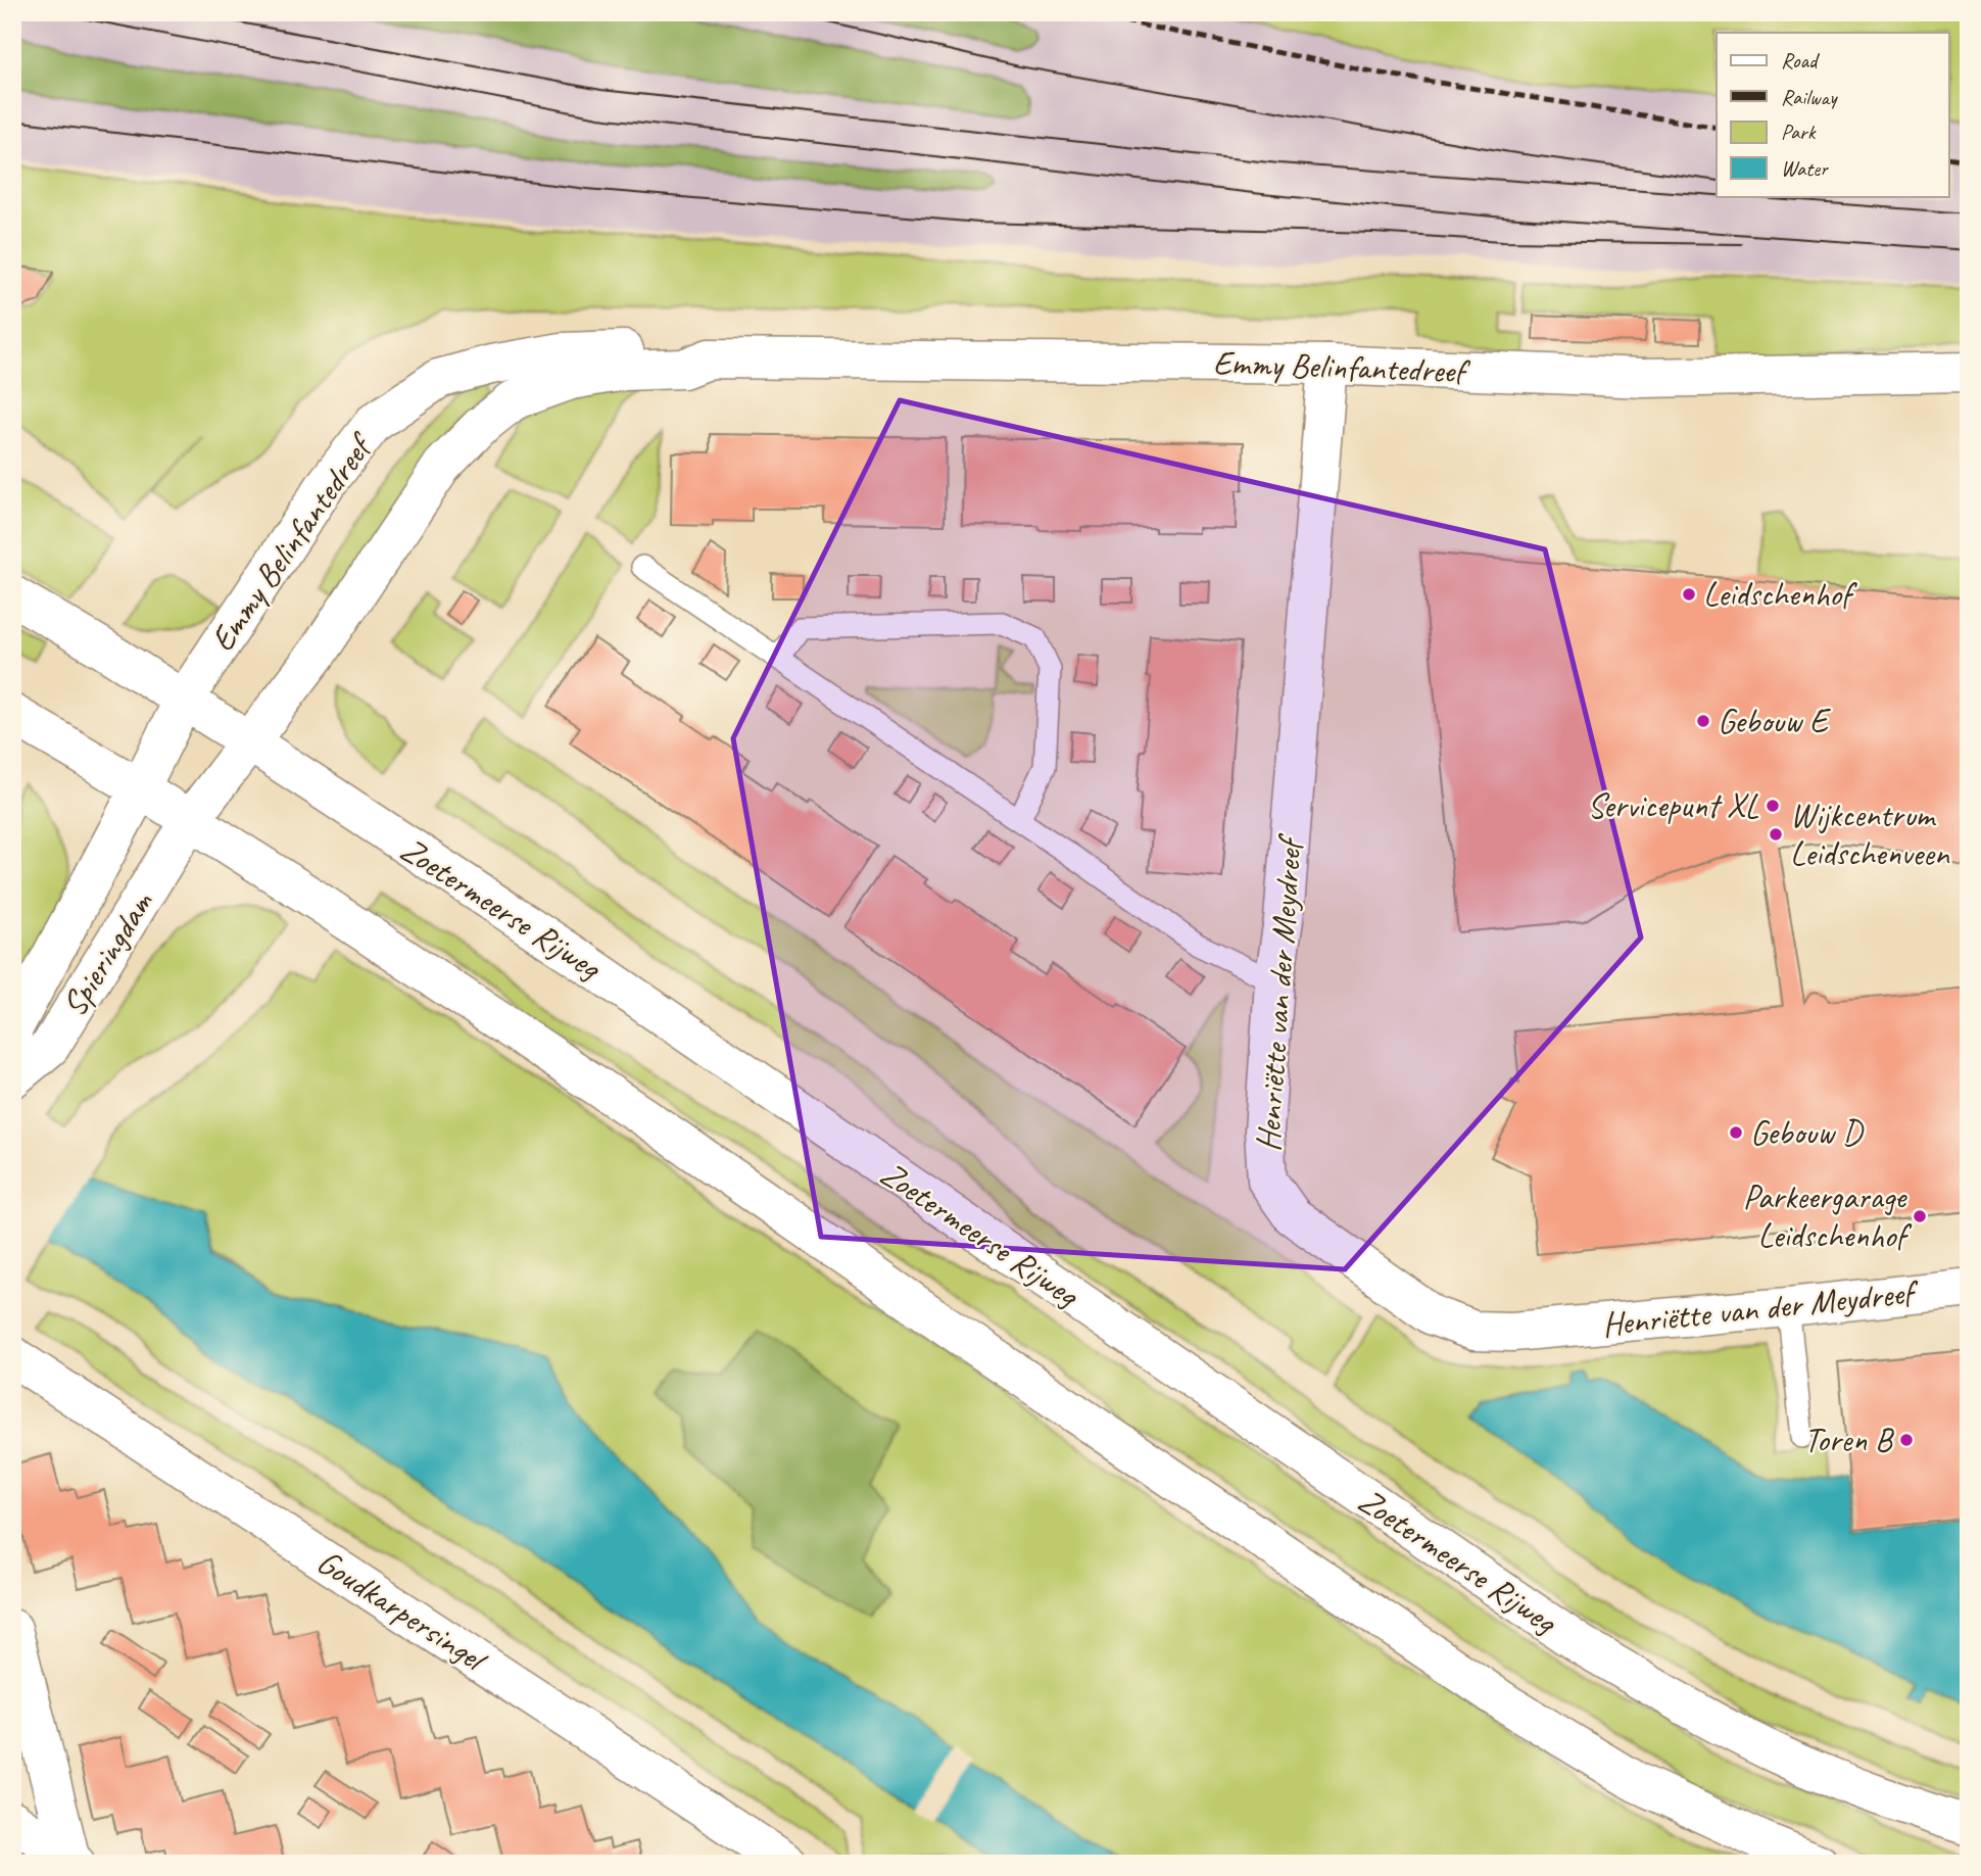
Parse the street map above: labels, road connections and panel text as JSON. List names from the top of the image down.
{
  "streets": {
    "street": [
      "Emmy Belinfantedreef",
      "Zoetermeerse Rijweg",
      "Spieringdam",
      "Henriëtte van der Meydreef",
      "Goudkarpersingel"
    ]
  },
  "crossings": [
    ["Emmy Belinfantedreef", "Zoetermeerse Rijweg"],
    ["Emmy Belinfantedreef", "Spieringdam"],
    ["Emmy Belinfantedreef", "Henriëtte van der Meydreef"]
  ],
  "places": [
    "Leidschenhof",
    "Gebouw E",
    "Servicepunt XL",
    "Wijkcentrum Leidschenveen",
    "Gebouw D",
    "Parkeergarage Leidschenhof",
    "Toren B"
  ],
  "legend": [
    "Road",
    "Railway",
    "Park",
    "Water"
  ]
}
